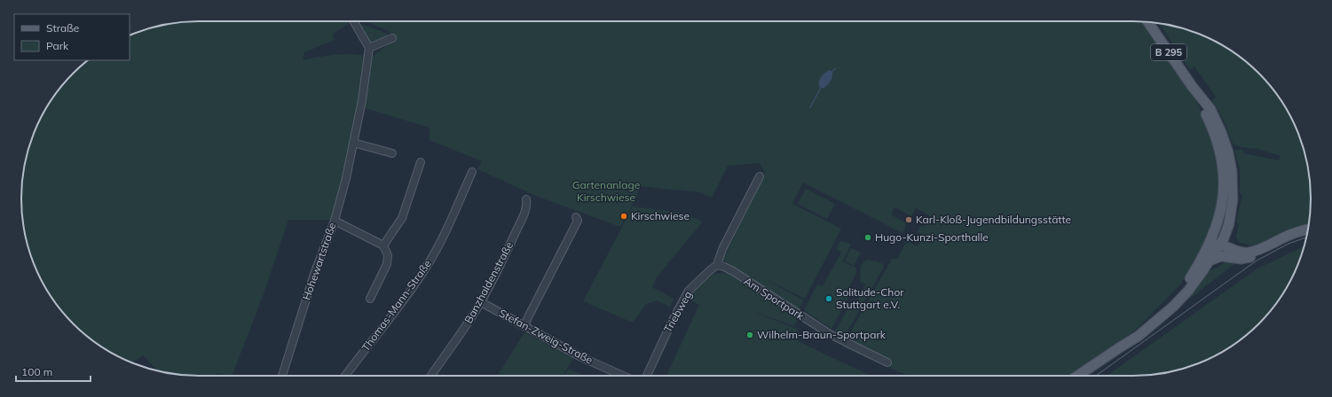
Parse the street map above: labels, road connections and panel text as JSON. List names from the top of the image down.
{
  "streets": {
    "main road": ["B 295"],
    "street": [
      "Hohewartstraße",
      "Banzhaldenstraße",
      "Am Sportpark",
      "Thomas-Mann-Straße",
      "Triebweg",
      "Stefan-Zweig-Straße"
    ]
  },
  "crossings": [
    ["Banzhaldenstraße", "Stefan-Zweig-Straße"],
    ["Am Sportpark", "Triebweg"]
  ],
  "parks": ["Gartenanlage Kirschwiese"],
  "places": [
    "Kirschwiese",
    "Karl-Kloß-Jugendbildungsstätte",
    "Hugo-Kunzi-Sporthalle",
    "Solitude-Chor Stuttgart e.V.",
    "Wilhelm-Braun-Sportpark"
  ],
  "legend": ["Straße", "Park"],
  "scale_bar": "100 m"
}
